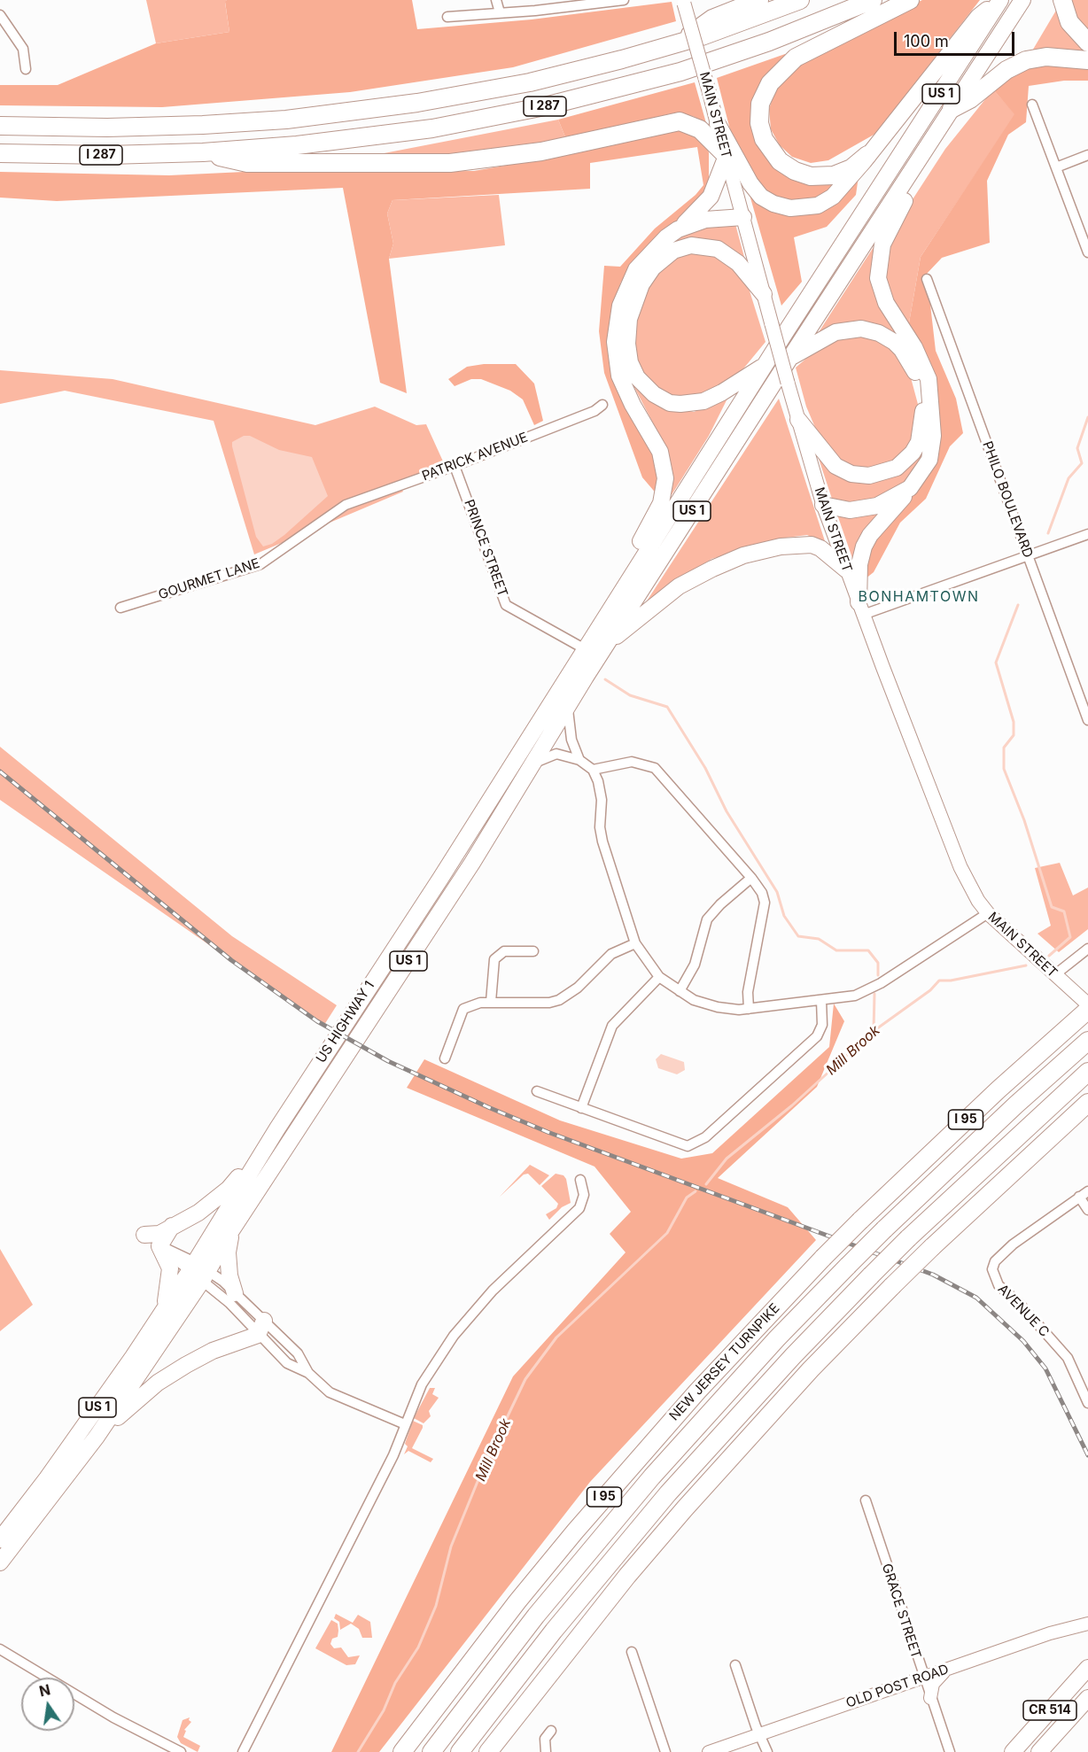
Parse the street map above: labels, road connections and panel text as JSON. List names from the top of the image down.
{
  "streets": {
    "highway": ["I 287", "I 95", "NEW JERSEY TURNPIKE"],
    "main road": [
      "US 1",
      "MAIN STREET",
      "US HIGHWAY 1",
      "CR 514"
    ],
    "street": [
      "PATRICK AVENUE",
      "PHILO BOULEVARD",
      "PRINCE STREET",
      "GOURMET LANE",
      "AVENUE C",
      "GRACE STREET",
      "OLD POST ROAD"
    ]
  },
  "crossings": [
    ["US 1", "PRINCE STREET"],
    ["US 1", "US HIGHWAY 1"],
    ["PATRICK AVENUE", "PRINCE STREET"],
    ["PATRICK AVENUE", "GOURMET LANE"],
    ["PRINCE STREET", "US HIGHWAY 1"],
    ["GRACE STREET", "OLD POST ROAD"]
  ],
  "districts": ["BONHAMTOWN"],
  "water": ["Mill Brook"],
  "scale_bar": "100 m",
  "north": "top"
}
